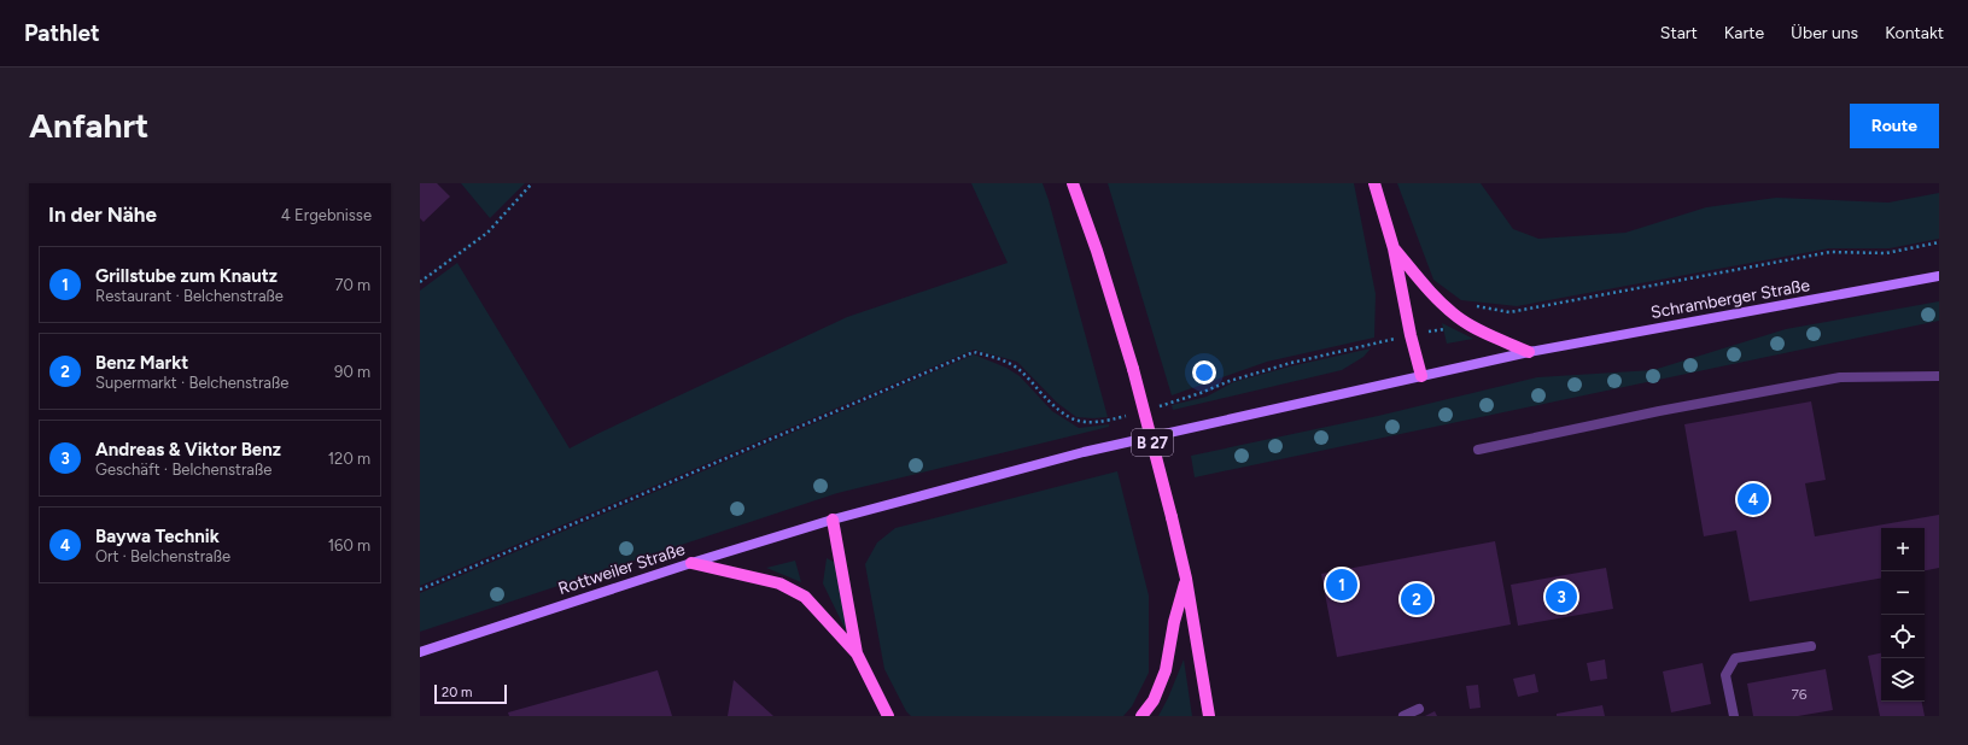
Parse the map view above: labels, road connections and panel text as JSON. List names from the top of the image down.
{
  "streets": {
    "main road": ["B 27"],
    "street": ["Schramberger Straße", "Rottweiler Straße"]
  },
  "crossings": [
    ["Schramberger Straße", "Rottweiler Straße"]
  ],
  "house_numbers": ["76"],
  "scale_bar": "20 m",
  "page": {
    "header": "Pathlet",
    "nav": [
      "Start",
      "Karte",
      "Über uns",
      "Kontakt"
    ],
    "buttons": "Route",
    "title": "Anfahrt",
    "heading": ["In der Nähe", "4 Ergebnisse"],
    "list": [
      {
        "mark": "1",
        "name": "Grillstube zum Knautz",
        "note": "Restaurant · Belchenstraße",
        "value": "70 m"
      },
      {
        "mark": "2",
        "name": "Benz Markt",
        "note": "Supermarkt · Belchenstraße",
        "value": "90 m"
      },
      {
        "mark": "3",
        "name": "Andreas & Viktor Benz",
        "note": "Geschäft · Belchenstraße",
        "value": "120 m"
      },
      {
        "mark": "4",
        "name": "Baywa Technik",
        "note": "Ort · Belchenstraße",
        "value": "160 m"
      }
    ],
    "pins": [
      "4",
      "1",
      "3",
      "2"
    ],
    "map_buttons": ["+", "−"],
    "scale": "20 m"
  }
}
